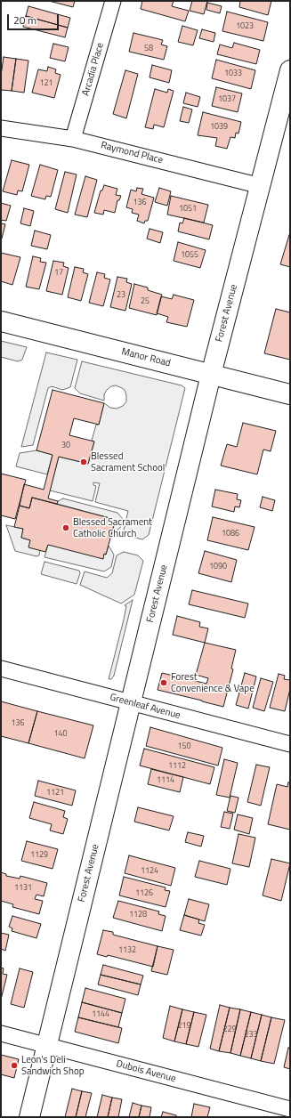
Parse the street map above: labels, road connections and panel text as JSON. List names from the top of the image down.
{
  "streets": {
    "main road": ["Forest Avenue", "Manor Road"],
    "street": [
      "Arcadia Place",
      "Raymond Place",
      "Greenleaf Avenue",
      "Dubois Avenue"
    ]
  },
  "crossings": [
    ["Arcadia Place", "Raymond Place"],
    ["Raymond Place", "Forest Avenue"],
    ["Forest Avenue", "Manor Road"],
    ["Forest Avenue", "Greenleaf Avenue"],
    ["Forest Avenue", "Dubois Avenue"]
  ],
  "places": [
    "Blessed Sacrament School",
    "Blessed Sacrament Catholic Church",
    "Forest Convenience & Vape",
    "Leon's Deli Sandwich Shop"
  ],
  "house_numbers": [
    "1023",
    "58",
    "1033",
    "121",
    "1037",
    "1039",
    "136",
    "1051",
    "1055",
    "17",
    "23",
    "25",
    "30",
    "1086",
    "1090",
    "136",
    "140",
    "150",
    "1112",
    "1114",
    "1121",
    "1129",
    "1124",
    "1131",
    "1126",
    "1128",
    "1132",
    "1144",
    "219",
    "229",
    "233"
  ],
  "scale_bar": "20 m"
}
